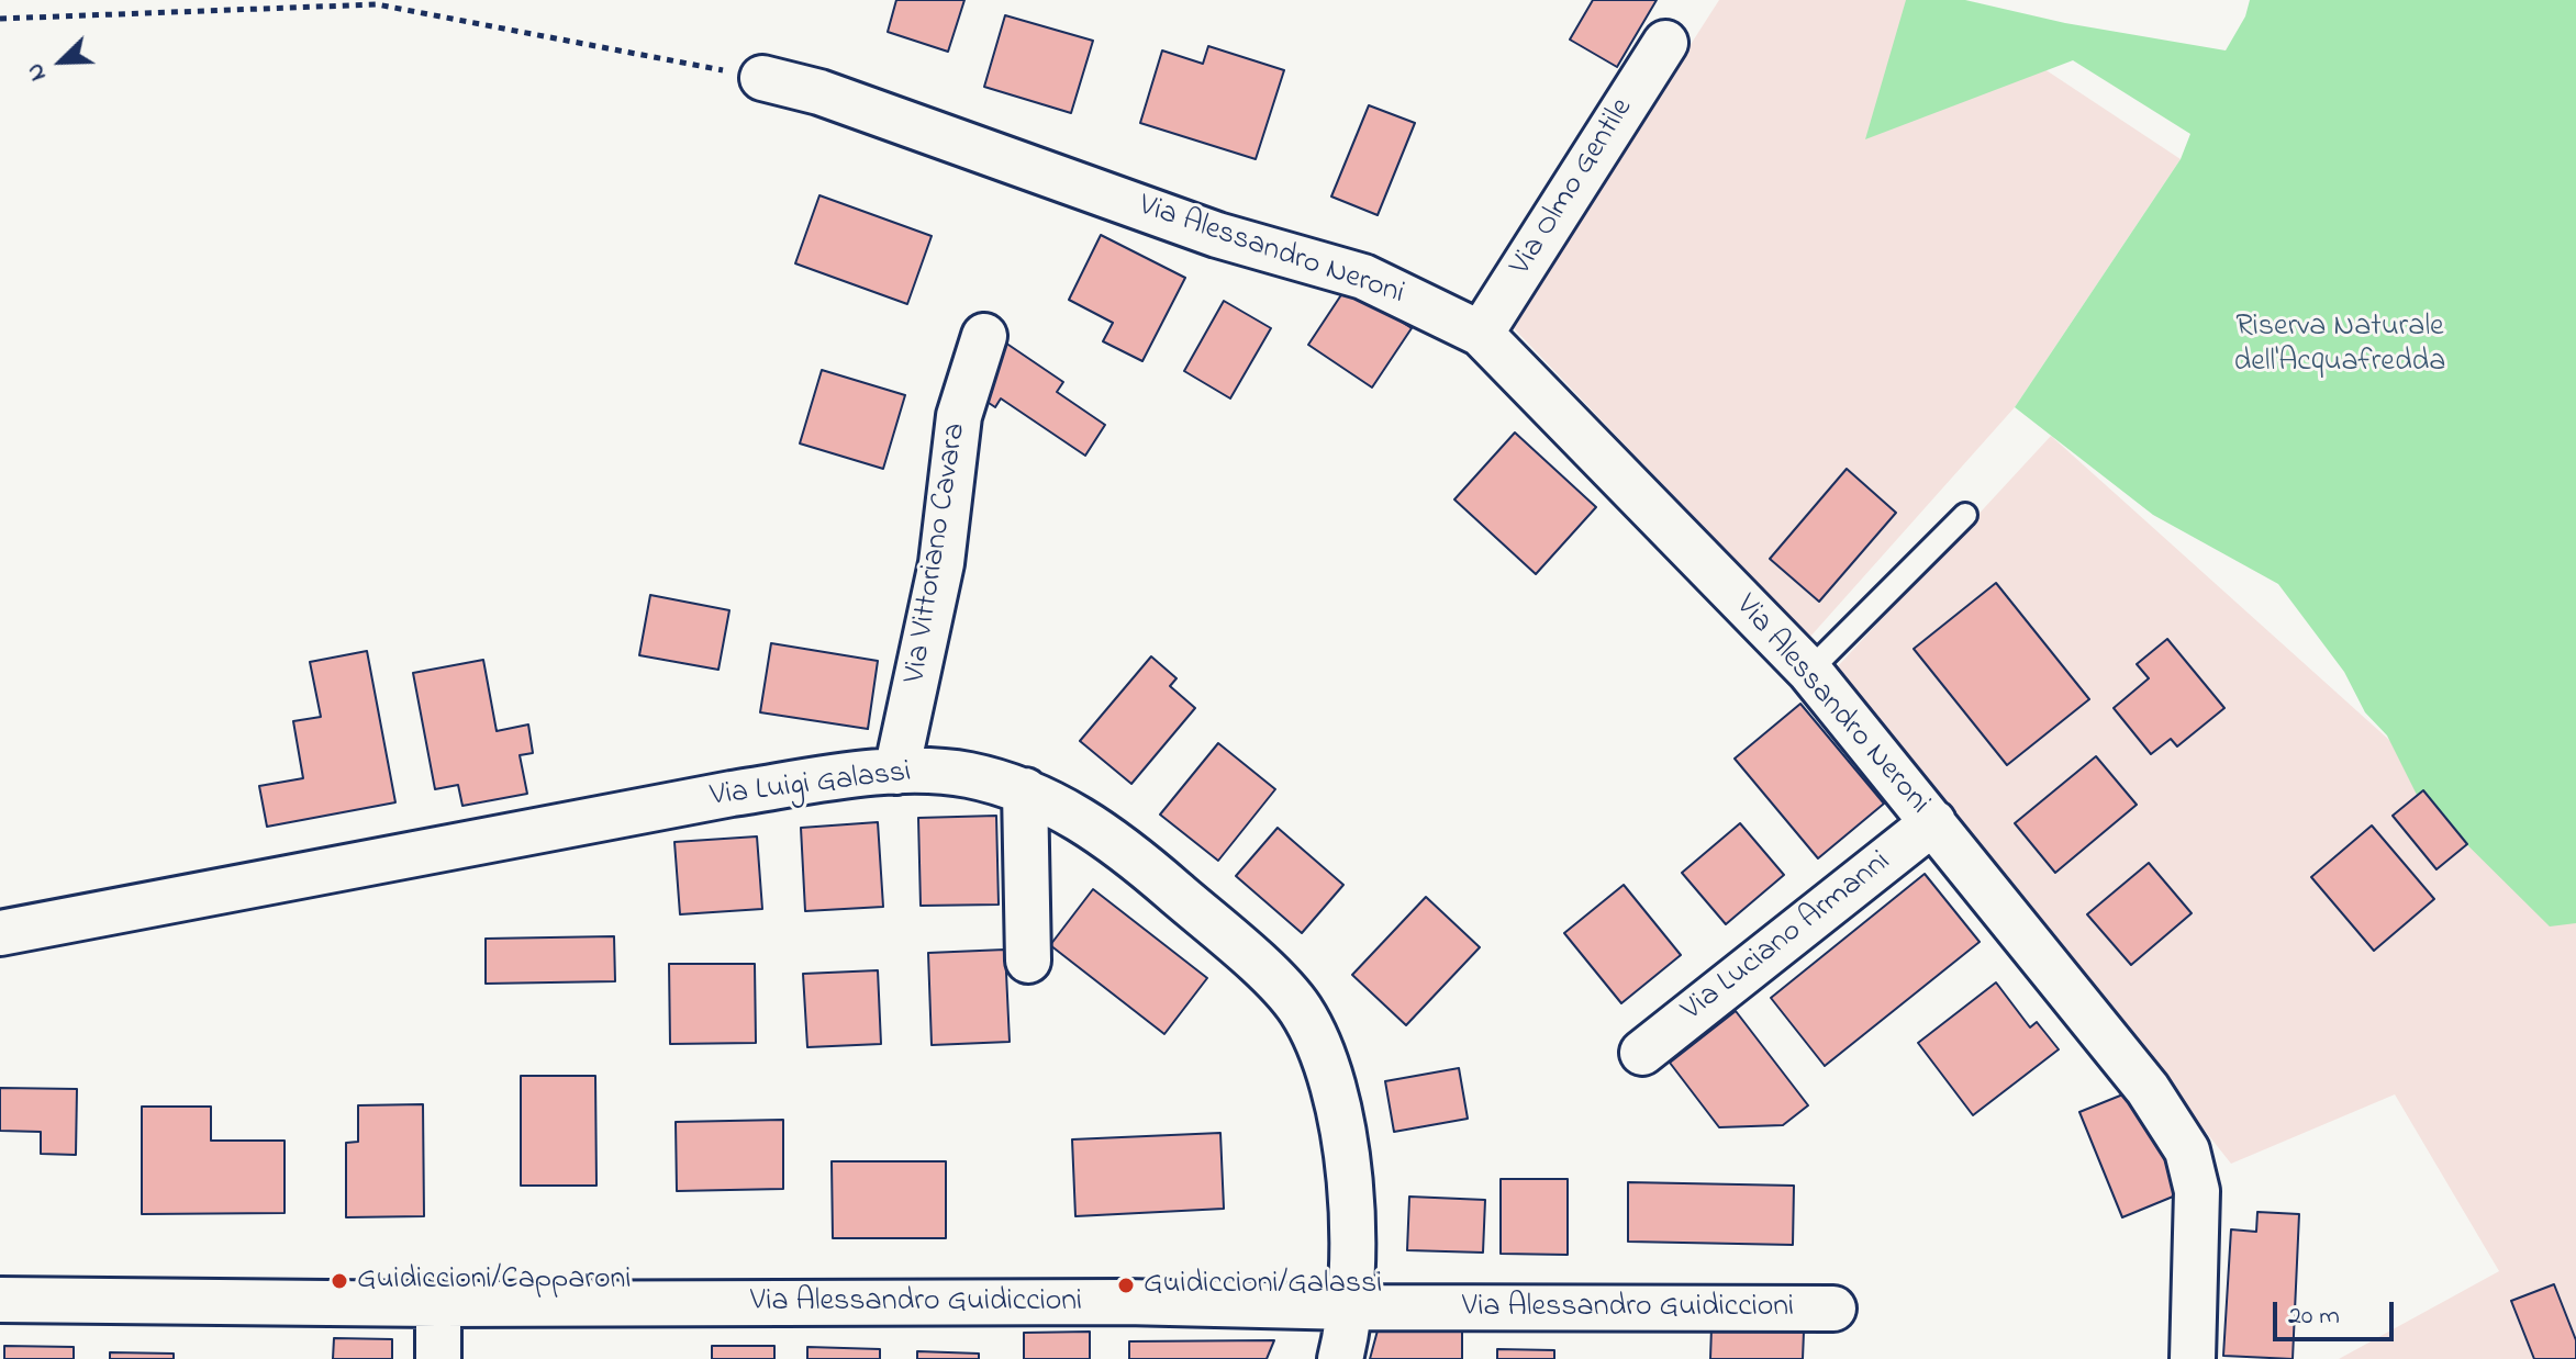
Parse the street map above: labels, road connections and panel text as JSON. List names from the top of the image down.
{
  "streets": {
    "street": [
      "Via Olmo Gentile",
      "Via Alessandro Neroni",
      "Via Vittoriano Cavara",
      "Via Luigi Galassi",
      "Via Luciano Armanni",
      "Via Alessandro Guidiccioni"
    ]
  },
  "crossings": [
    ["Via Olmo Gentile", "Via Alessandro Neroni"],
    ["Via Alessandro Neroni", "Via Luciano Armanni"],
    ["Via Vittoriano Cavara", "Via Luigi Galassi"],
    ["Via Luigi Galassi", "Via Alessandro Guidiccioni"]
  ],
  "parks": ["Riserva Naturale dell'Acquafredda"],
  "places": ["Guidiccioni/Capparoni", "Guidiccioni/Galassi"],
  "scale_bar": "20 m",
  "north": "bottom left"
}
